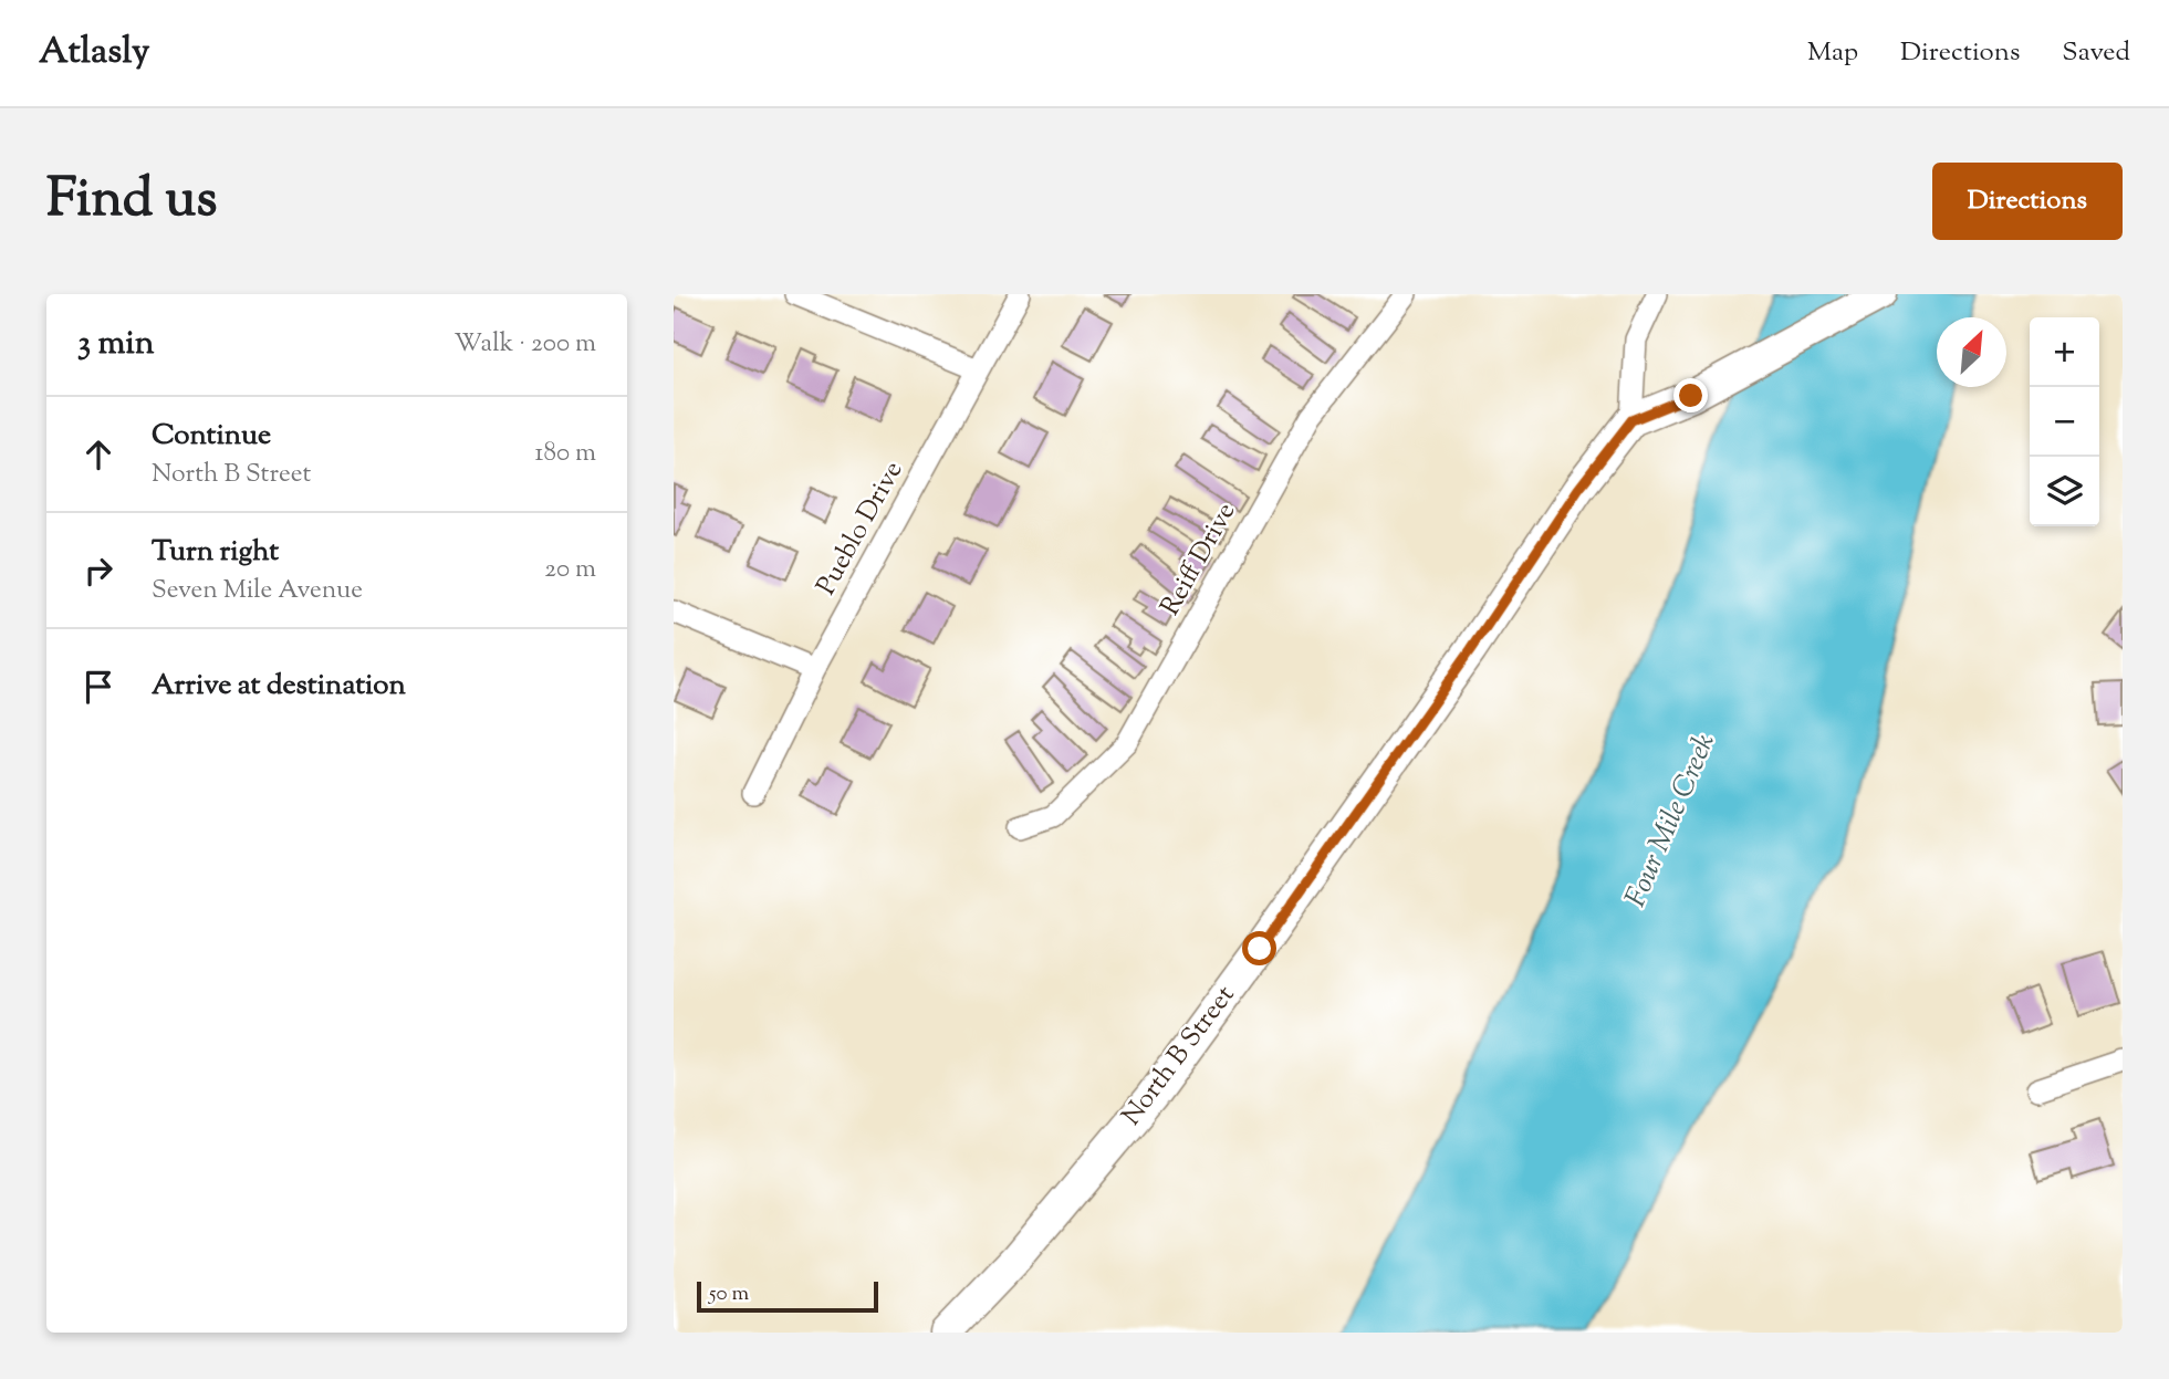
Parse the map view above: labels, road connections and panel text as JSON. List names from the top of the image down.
{
  "streets": {
    "main road": ["North B Street"],
    "street": ["Pueblo Drive", "Reiff Drive"]
  },
  "water": ["Four Mile Creek"],
  "scale_bar": "50 m",
  "north": "top right",
  "page": {
    "header": "Atlasly",
    "nav": ["Map", "Directions", "Saved"],
    "title": "Find us",
    "buttons": "Directions",
    "heading": ["3 min", "Walk · 200 m"],
    "map_buttons": ["+", "−"],
    "list": [
      ["Continue", "North B Street", "180 m"],
      ["Turn right", "Seven Mile Avenue", "20 m"],
      "Arrive at destination"
    ],
    "scale": "50 m"
  }
}
